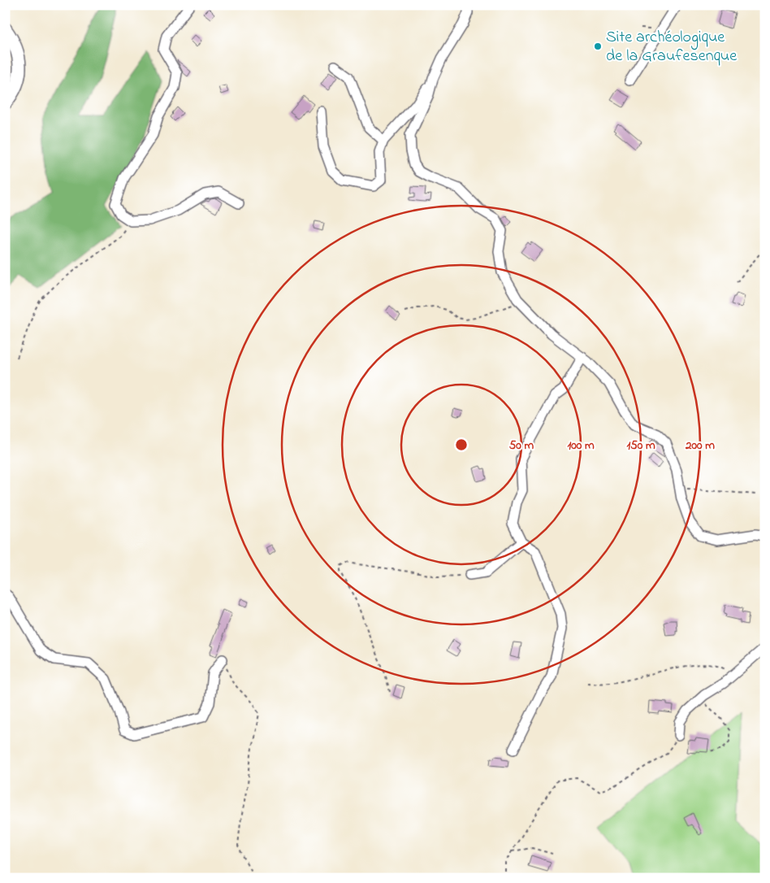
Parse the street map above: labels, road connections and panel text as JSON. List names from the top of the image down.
{
  "places": ["Site archéologique de la Graufesenque"],
  "rings": [
    "50 m",
    "100 m",
    "150 m",
    "200 m"
  ]
}
